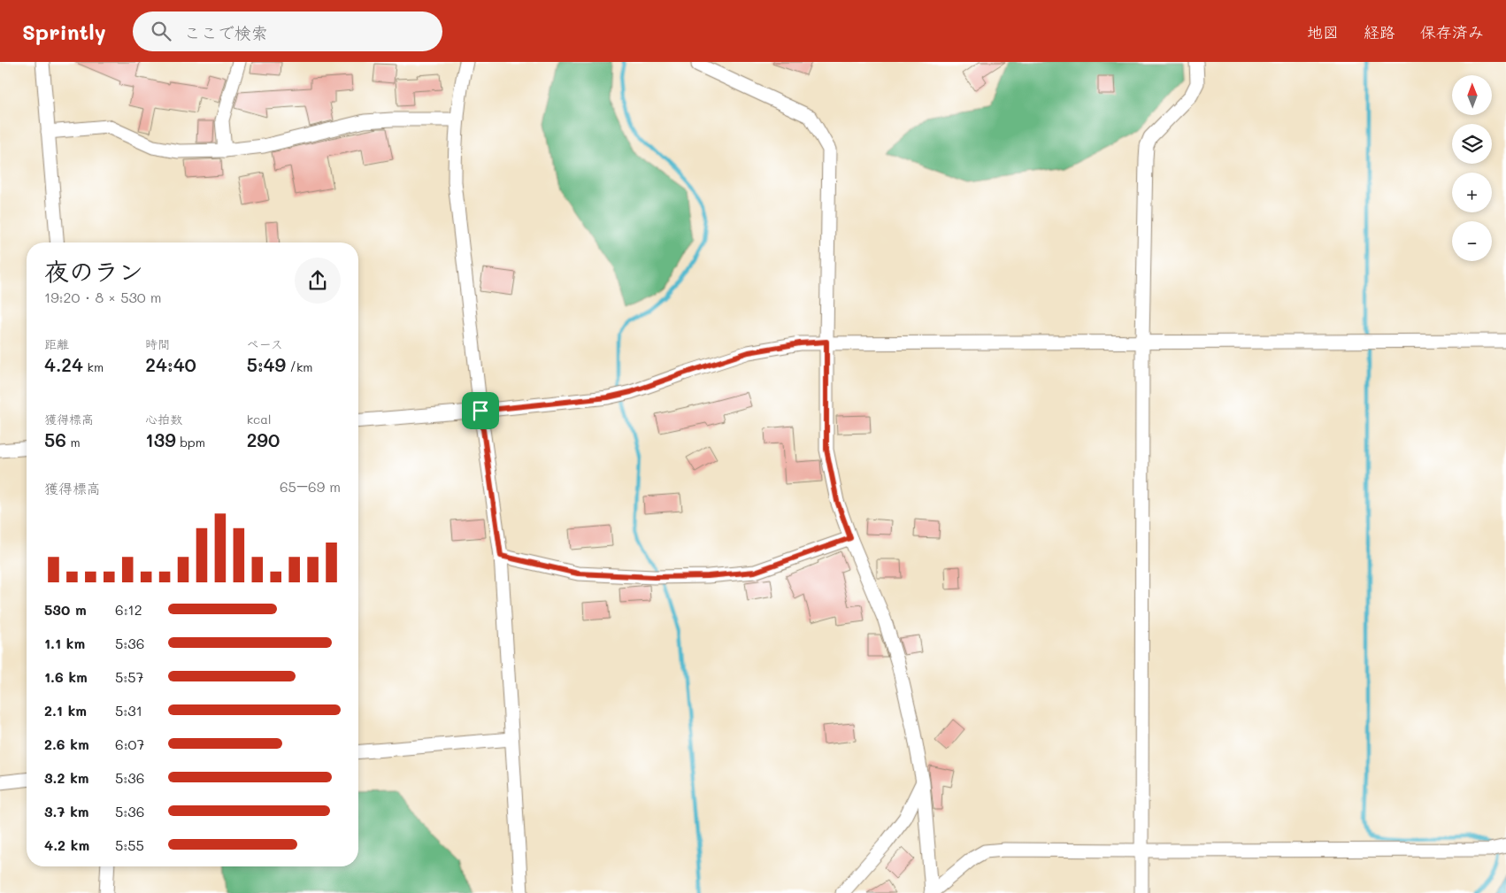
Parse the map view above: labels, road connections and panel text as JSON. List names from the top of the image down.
{
  "north": "top",
  "page": {
    "header": "Sprintly",
    "search": "ここで検索",
    "nav": ["地図", "経路", "保存済み"],
    "map_buttons": ["+", "−"],
    "heading": ["夜のラン", "19:20 · 8 × 530 m"],
    "stats": [
      ["距離", "4.24 km"],
      ["時間", "24:40"],
      ["ペース", "5:49 /km"],
      ["獲得標高", "56 m"],
      ["心拍数", "139 bpm"],
      ["kcal", "290"]
    ],
    "chart": ["獲得標高", "65–69 m"],
    "list": [
      {
        "name": "530 m",
        "note": "6:12"
      },
      {
        "name": "1.1 km",
        "note": "5:36"
      },
      {
        "name": "1.6 km",
        "note": "5:57"
      },
      {
        "name": "2.1 km",
        "note": "5:31"
      },
      {
        "name": "2.6 km",
        "note": "6:07"
      },
      {
        "name": "3.2 km",
        "note": "5:36"
      },
      {
        "name": "3.7 km",
        "note": "5:36"
      },
      {
        "name": "4.2 km",
        "note": "5:55"
      }
    ]
  }
}
